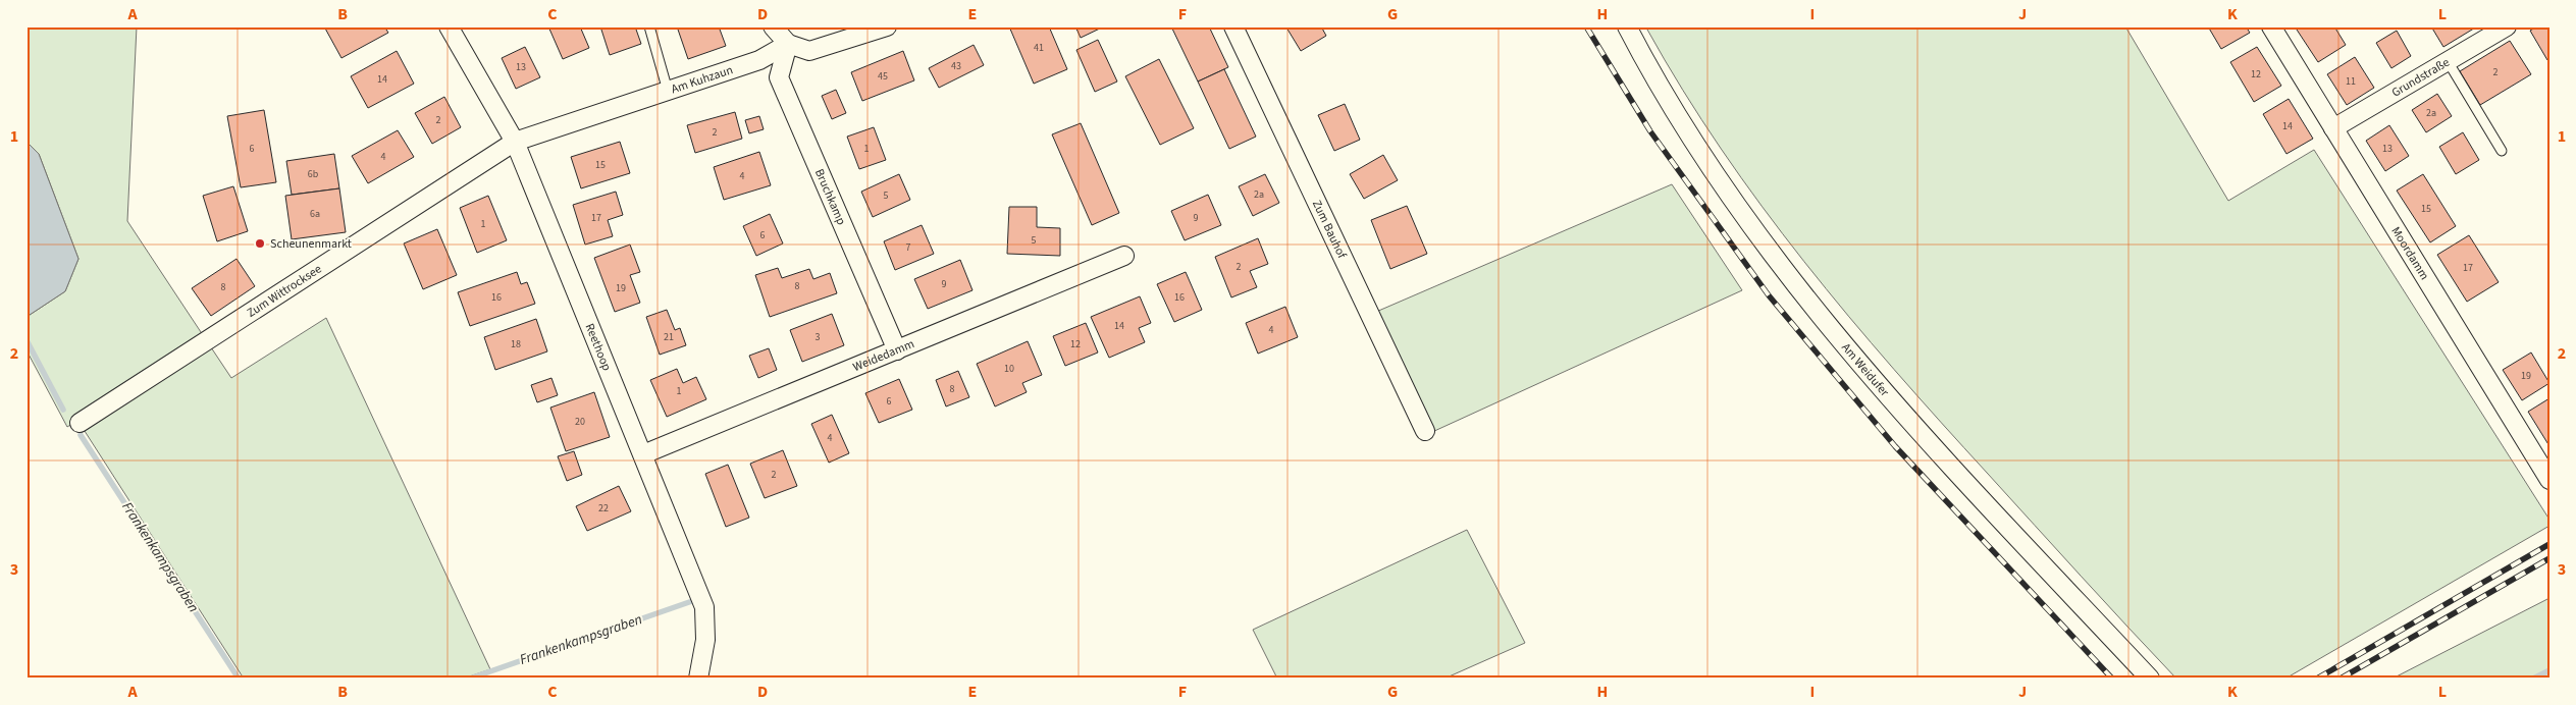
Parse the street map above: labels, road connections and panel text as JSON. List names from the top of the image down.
{
  "streets": {
    "street": [
      "Grundstraße",
      "Am Kuhzaun",
      "Bruchkamp",
      "Zum Bauhof",
      "Moordamm",
      "Zum Wittrocksee",
      "Reethoop",
      "Weidedamm",
      "Am Weidufer"
    ]
  },
  "crossings": [
    ["Grundstraße", "Moordamm"],
    ["Am Kuhzaun", "Bruchkamp"],
    ["Am Kuhzaun", "Zum Wittrocksee"],
    ["Am Kuhzaun", "Reethoop"],
    ["Bruchkamp", "Weidedamm"],
    ["Zum Wittrocksee", "Reethoop"],
    ["Reethoop", "Weidedamm"]
  ],
  "water": ["Frankenkampsgraben"],
  "places": ["Scheunenmarkt"],
  "house_numbers": [
    "41",
    "43",
    "13",
    "2",
    "12",
    "45",
    "14",
    "11",
    "2a",
    "2",
    "14",
    "2",
    "6",
    "1",
    "13",
    "4",
    "15",
    "6b",
    "4",
    "2a",
    "5",
    "15",
    "6a",
    "17",
    "9",
    "1",
    "6",
    "5",
    "7",
    "2",
    "17",
    "9",
    "8",
    "8",
    "19",
    "16",
    "16",
    "14",
    "4",
    "21",
    "3",
    "18",
    "12",
    "10",
    "19",
    "8",
    "1",
    "6",
    "20",
    "4",
    "2",
    "22"
  ],
  "grid": {
    "columns": [
      "A",
      "B",
      "C",
      "D",
      "E",
      "F",
      "G",
      "H",
      "I",
      "J",
      "K",
      "L"
    ],
    "rows": ["1", "2", "3"]
  }
}
